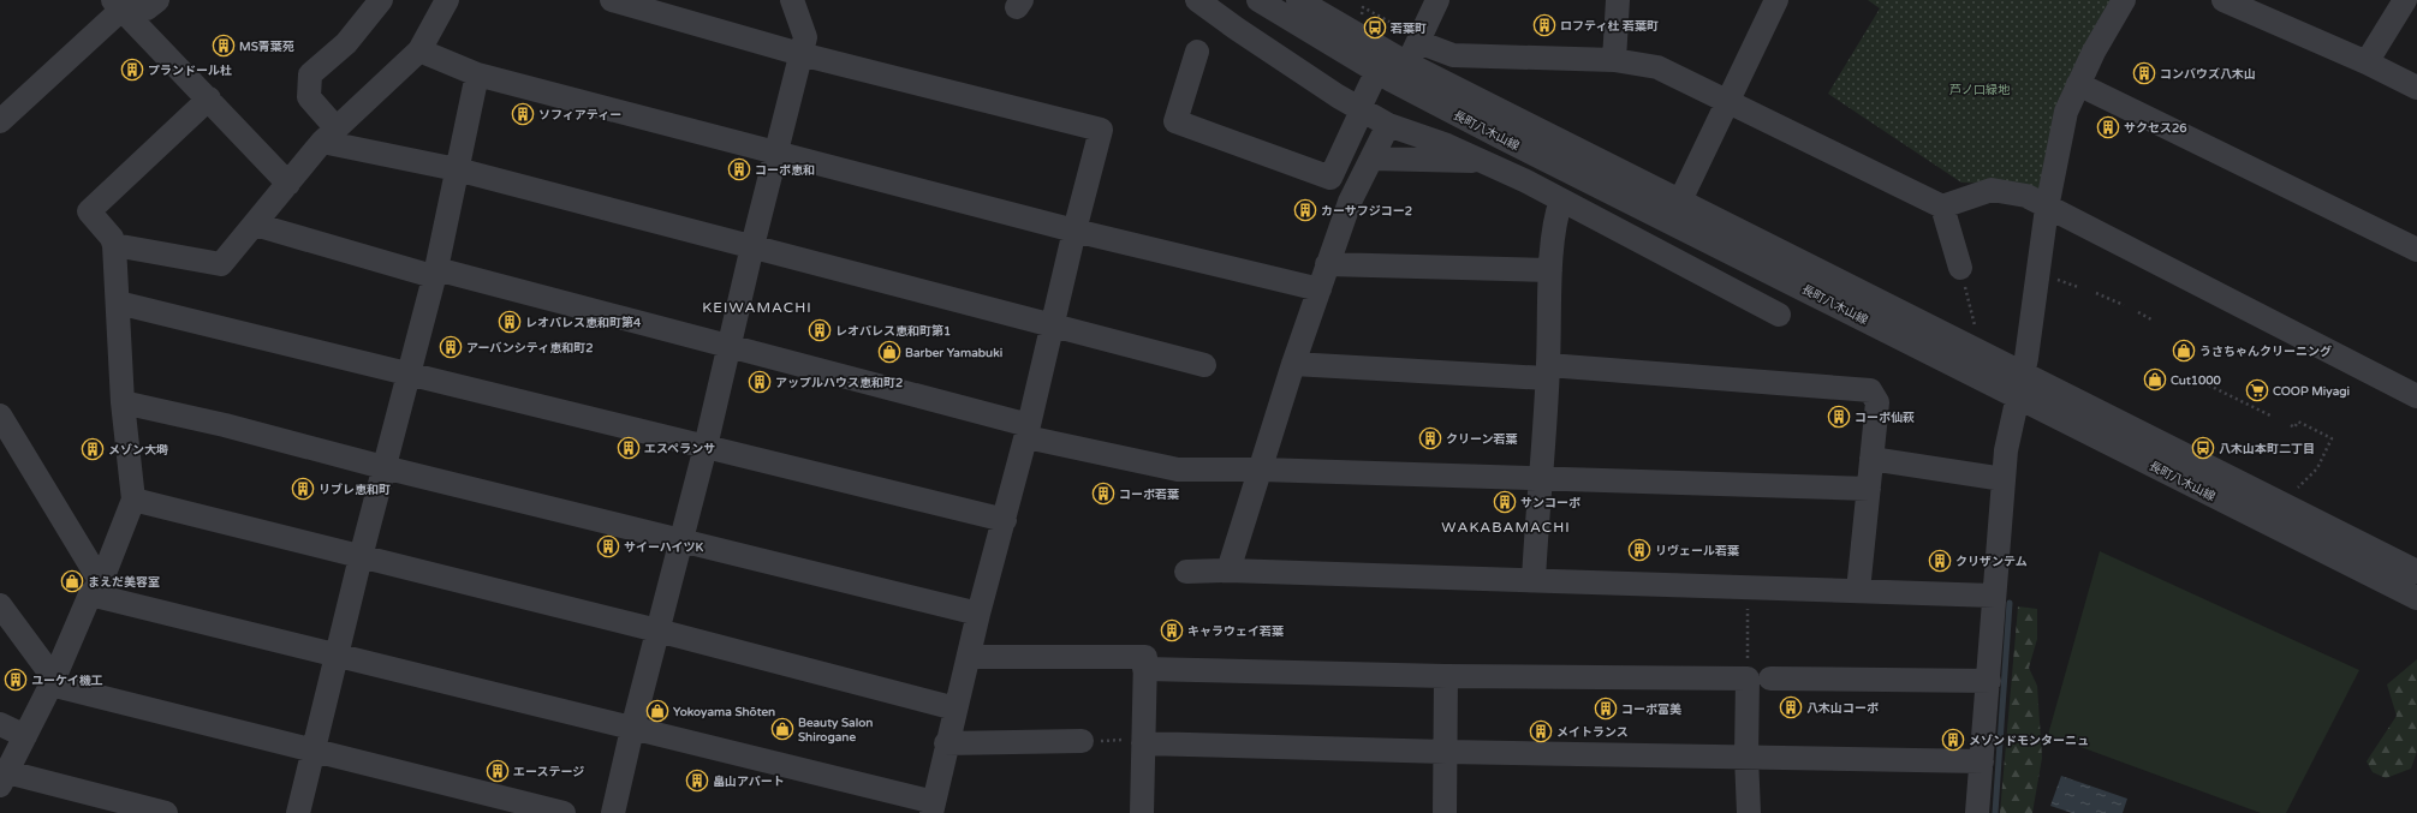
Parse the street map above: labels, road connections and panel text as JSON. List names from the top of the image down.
{
  "streets": {
    "street": ["長町八木山線"]
  },
  "districts": ["KEIWAMACHI", "WAKABAMACHI"],
  "parks": ["芦ノ口緑地"],
  "places": {
    "building": [
      "ロフティ杜 若葉町",
      "MS青葉苑",
      "プランドール杜",
      "コンバウズ八木山",
      "ソフィアティー",
      "サクセス26",
      "コーポ恵和",
      "カーサフジコー2",
      "レオパレス恵和町第4",
      "レオパレス恵和町第1",
      "アーバンシティ恵和町2",
      "アップルハウス恵和町2",
      "コーポ仙萩",
      "クリーン若葉",
      "エスペランサ",
      "メゾン大塒",
      "リブレ恵和町",
      "コーポ若葉",
      "サンコーポ",
      "サイーハイツK",
      "リヴェール若葉",
      "クリザンテム",
      "キャラウェイ若葉",
      "ユーケイ機工",
      "八木山コーポ",
      "コーポ富美",
      "メイトランス",
      "メゾンドモンターニュ",
      "エーステージ",
      "畠山アパート"
    ],
    "bus stop": ["若葉町", "八木山本町二丁目"],
    "shop": [
      "うさちゃんクリーニング",
      "Barber Yamabuki",
      "Cut1000",
      "まえだ美容室",
      "Yokoyama Shōten",
      "Beauty Salon Shirogane"
    ],
    "supermarket": ["COOP Miyagi"]
  }
}
